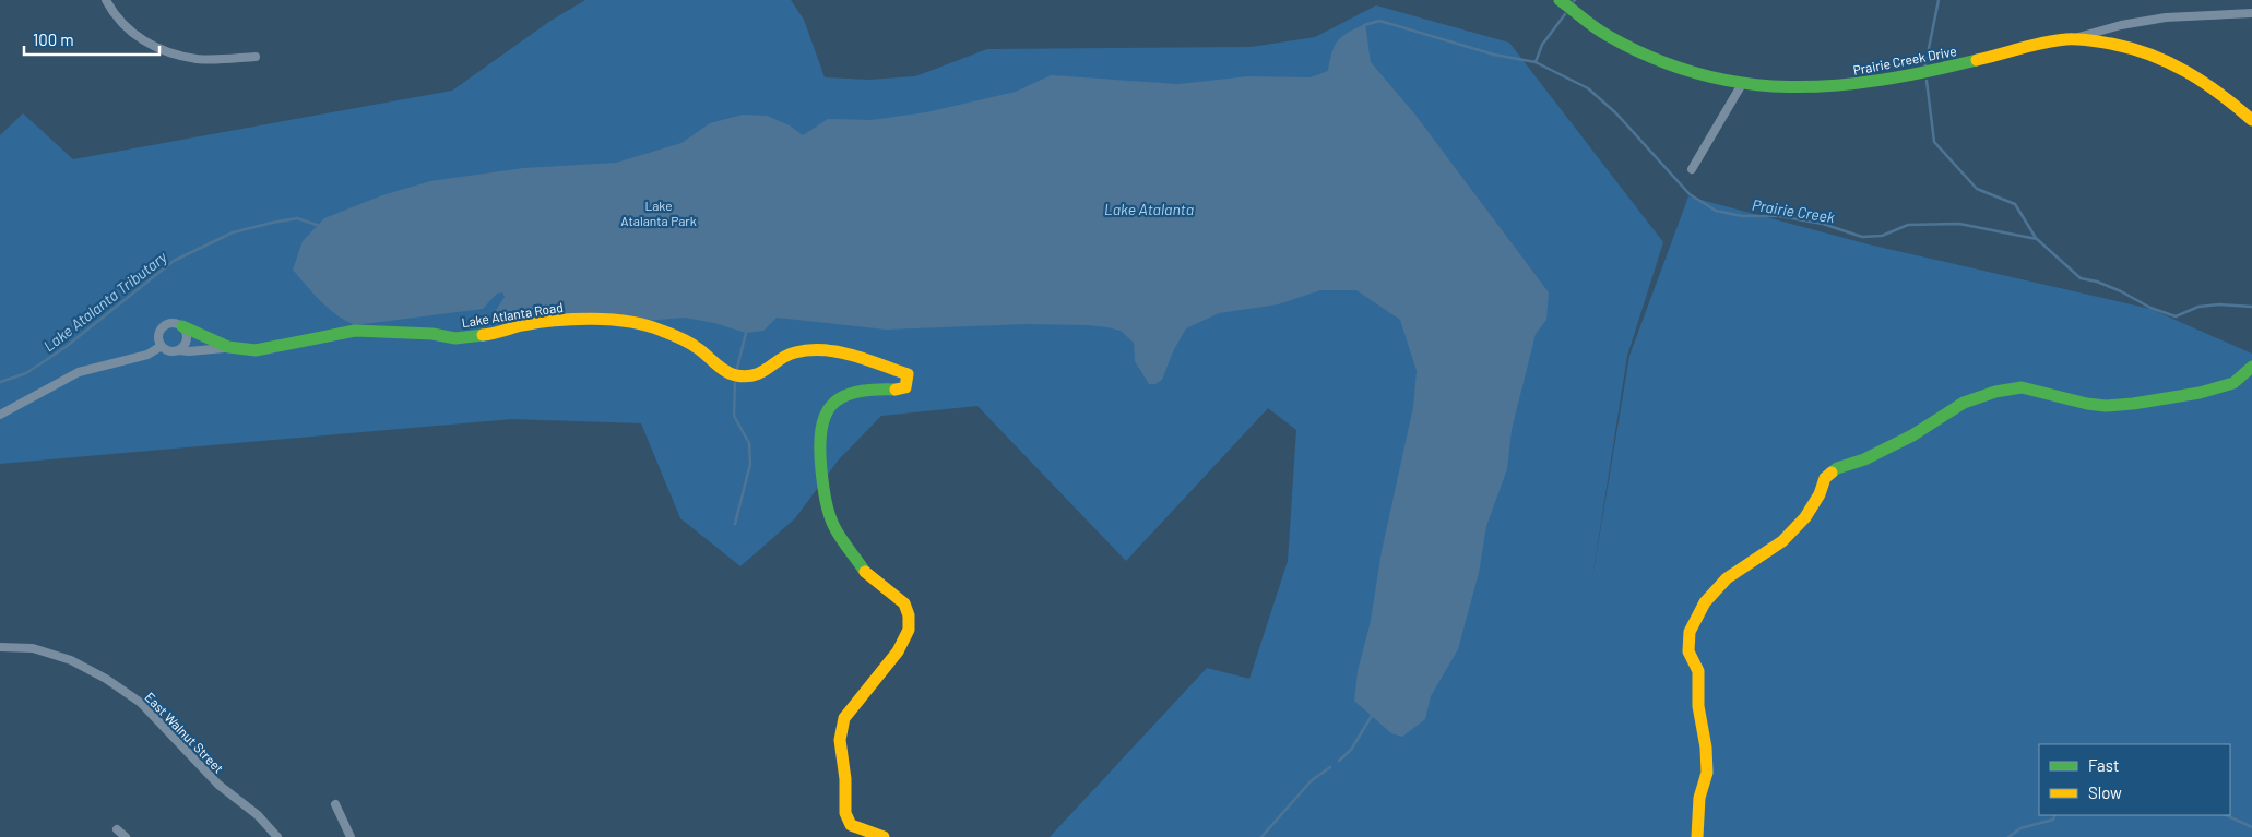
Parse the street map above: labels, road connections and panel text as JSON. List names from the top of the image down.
{
  "streets": {
    "street": ["Prairie Creek Drive", "Lake Atlanta Road", "East Walnut Street"]
  },
  "water": ["Lake Atalanta", "Prairie Creek", "Lake Atalanta Tributary"],
  "parks": ["Lake Atalanta Park"],
  "legend": ["Fast", "Slow"],
  "scale_bar": "100 m"
}
